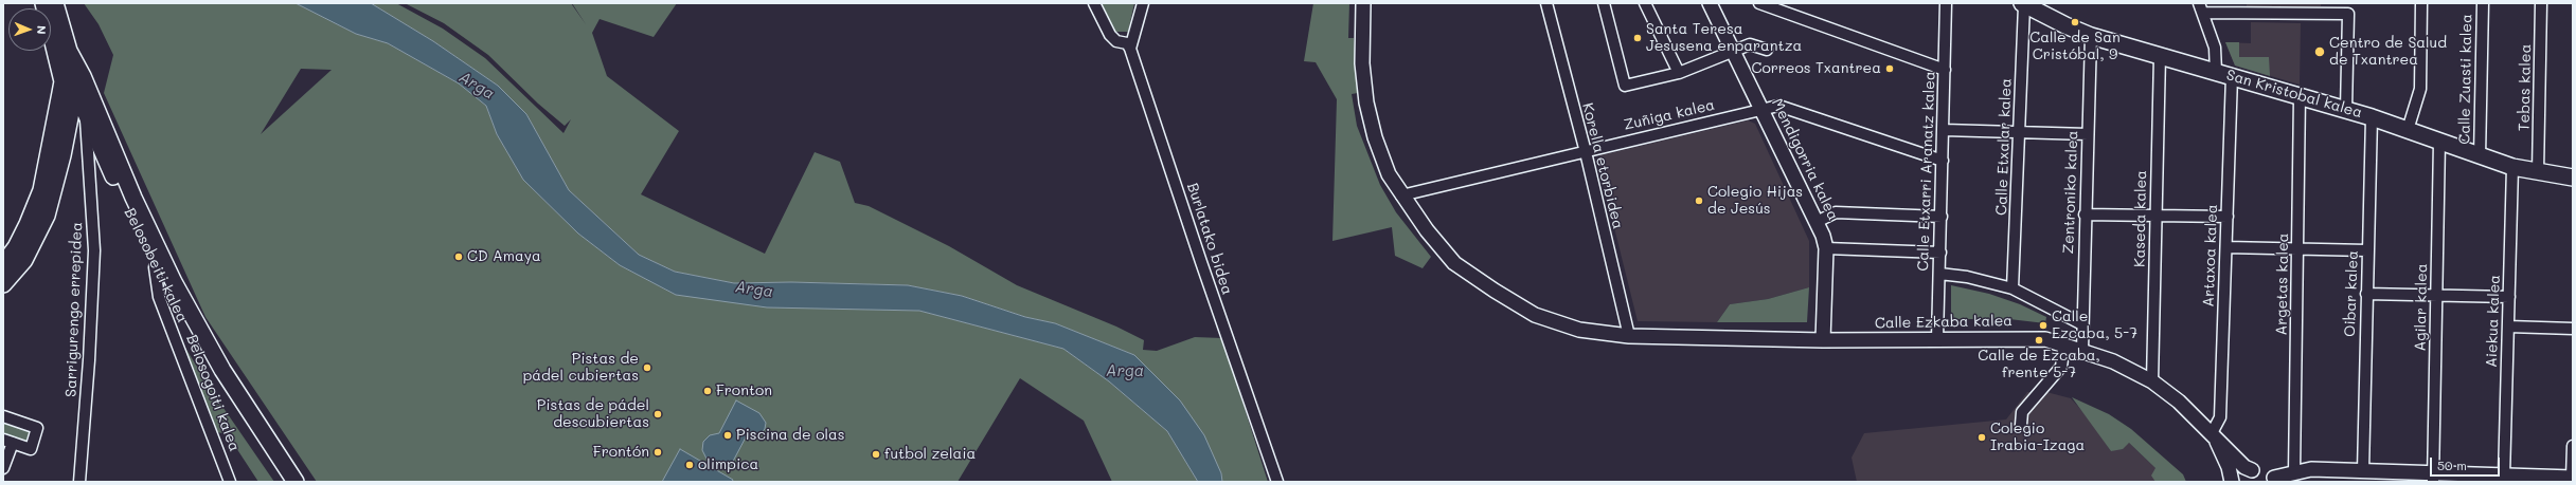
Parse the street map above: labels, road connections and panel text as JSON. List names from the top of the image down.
{
  "streets": {
    "main road": ["San Kristobal kalea", "Belosobeiti kalea"],
    "street": [
      "Calle Zuasti kalea",
      "Tebas kalea",
      "Zuñiga kalea",
      "Calle Etxalar kalea",
      "Mendigorria kalea",
      "Korella etorbidea",
      "Calle Etxarri Aranatz kalea",
      "Zentroniko kalea",
      "Kaseda kalea",
      "Burlatako bidea",
      "Artaxoa kalea",
      "Argetas kalea",
      "Oibar kalea",
      "Agilar kalea",
      "Sarrigurengo errepidea",
      "Aiekua kalea",
      "Calle Ezkaba kalea",
      "Belosogoiti kalea"
    ]
  },
  "crossings": [
    ["Calle Zuasti kalea", "San Kristobal kalea"],
    ["Tebas kalea", "San Kristobal kalea"],
    ["San Kristobal kalea", "Calle Etxalar kalea"],
    ["San Kristobal kalea", "Zentroniko kalea"],
    ["San Kristobal kalea", "Kaseda kalea"],
    ["San Kristobal kalea", "Artaxoa kalea"],
    ["San Kristobal kalea", "Argetas kalea"],
    ["San Kristobal kalea", "Oibar kalea"],
    ["San Kristobal kalea", "Agilar kalea"],
    ["San Kristobal kalea", "Aiekua kalea"],
    ["Zuñiga kalea", "Mendigorria kalea"],
    ["Zuñiga kalea", "Korella etorbidea"],
    ["Zuñiga kalea", "Calle Etxarri Aranatz kalea"],
    ["Zuñiga kalea", "Calle Ezkaba kalea"],
    ["Calle Etxalar kalea", "Calle Ezkaba kalea"],
    ["Mendigorria kalea", "Calle Ezkaba kalea"],
    ["Korella etorbidea", "Calle Ezkaba kalea"],
    ["Calle Etxarri Aranatz kalea", "Calle Ezkaba kalea"],
    ["Zentroniko kalea", "Calle Ezkaba kalea"],
    ["Kaseda kalea", "Calle Ezkaba kalea"],
    ["Artaxoa kalea", "Calle Ezkaba kalea"],
    ["Belosobeiti kalea", "Sarrigurengo errepidea"],
    ["Belosobeiti kalea", "Belosogoiti kalea"]
  ],
  "water": ["Arga"],
  "places": [
    "Calle de San Cristóbal, 9",
    "Santa Teresa Jesusena enparantza",
    "Centro de Salud de Txantrea",
    "Correos Txantrea",
    "Colegio Hijas de Jesús",
    "CD Amaya",
    "Calle Ezcaba, 5-7",
    "Calle de Ezcaba, frente 5-7",
    "Pistas de pádel cubiertas",
    "Fronton",
    "Pistas de pádel descubiertas",
    "Piscina de olas",
    "Colegio Irabia-Izaga",
    "Frontón",
    "futbol zelaia",
    "olimpica"
  ],
  "scale_bar": "50 m",
  "north": "right"
}
